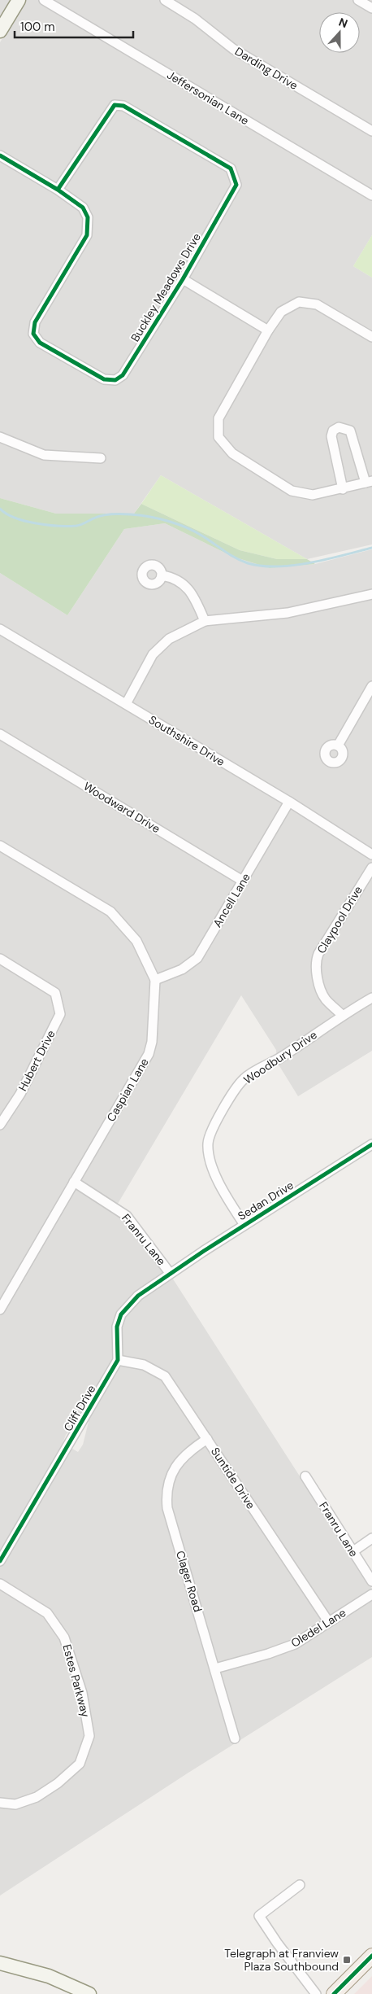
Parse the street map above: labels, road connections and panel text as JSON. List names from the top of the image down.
{
  "streets": {
    "street": [
      "Darding Drive",
      "Jeffersonian Lane",
      "Buckley Meadows Drive",
      "Southshire Drive",
      "Woodward Drive",
      "Ancell Lane",
      "Claypool Drive",
      "Woodbury Drive",
      "Hubert Drive",
      "Caspian Lane",
      "Sedan Drive",
      "Franru Lane",
      "Cliff Drive",
      "Suntide Drive",
      "Clager Road",
      "Oledel Lane",
      "Estes Parkway"
    ]
  },
  "crossings": [
    ["Southshire Drive", "Ancell Lane"],
    ["Woodward Drive", "Ancell Lane"],
    ["Ancell Lane", "Caspian Lane"],
    ["Claypool Drive", "Woodbury Drive"],
    ["Woodbury Drive", "Sedan Drive"],
    ["Caspian Lane", "Franru Lane"],
    ["Sedan Drive", "Franru Lane"],
    ["Cliff Drive", "Suntide Drive"],
    ["Suntide Drive", "Clager Road"],
    ["Suntide Drive", "Oledel Lane"],
    ["Clager Road", "Oledel Lane"]
  ],
  "places": {
    "transit": ["Telegraph at Franview Plaza Southbound"]
  },
  "scale_bar": "100 m",
  "north": "top"
}
